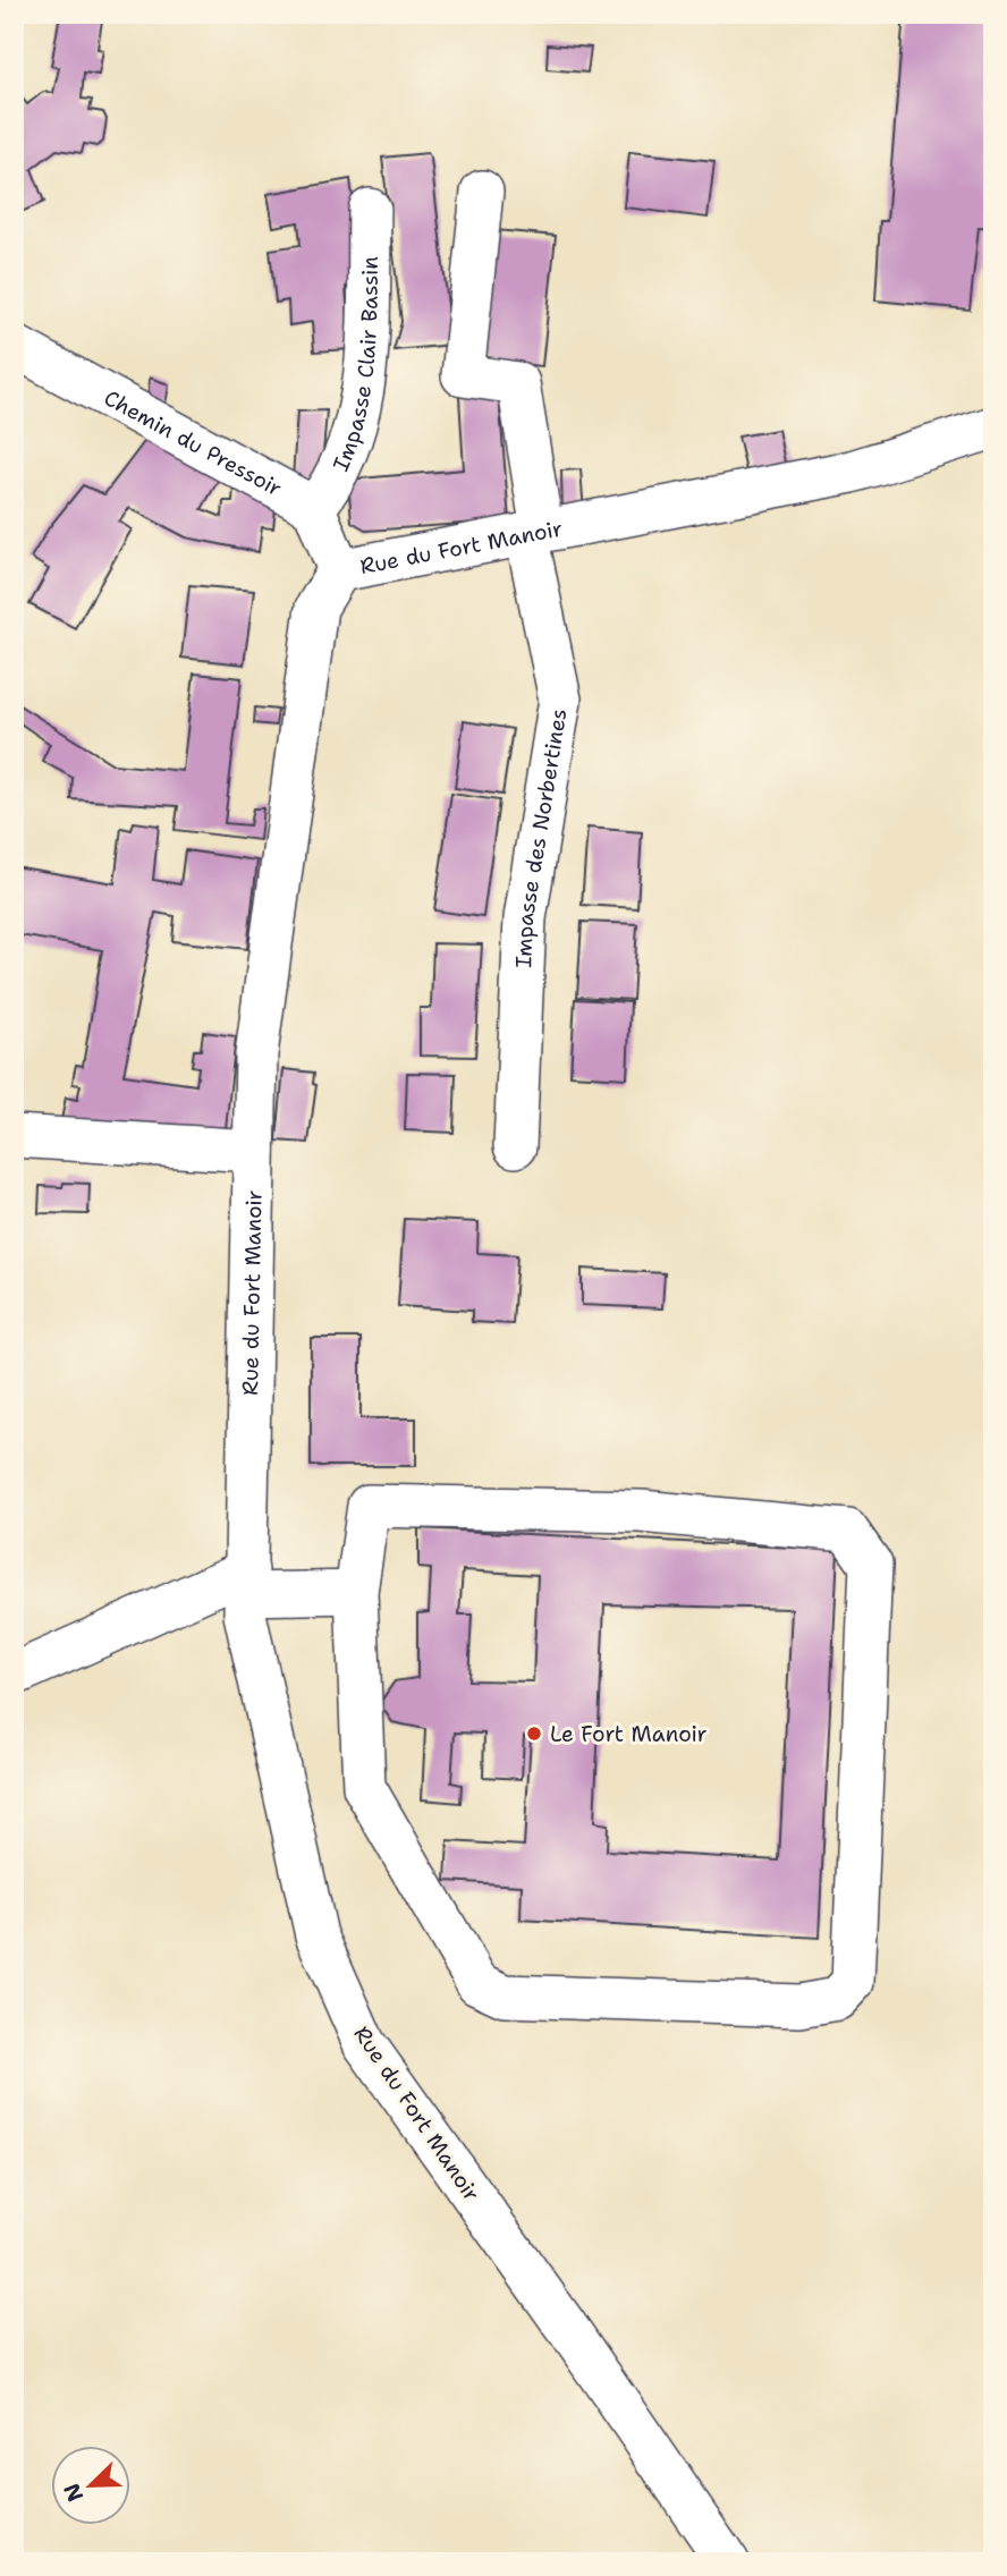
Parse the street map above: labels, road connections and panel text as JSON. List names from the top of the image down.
{
  "streets": {
    "street": [
      "Impasse Clair Bassin",
      "Chemin du Pressoir",
      "Rue du Fort Manoir",
      "Impasse des Norbertines"
    ]
  },
  "crossings": [
    ["Impasse Clair Bassin", "Chemin du Pressoir"],
    ["Rue du Fort Manoir", "Impasse des Norbertines"]
  ],
  "places": ["Le Fort Manoir"],
  "north": "bottom left"
}
